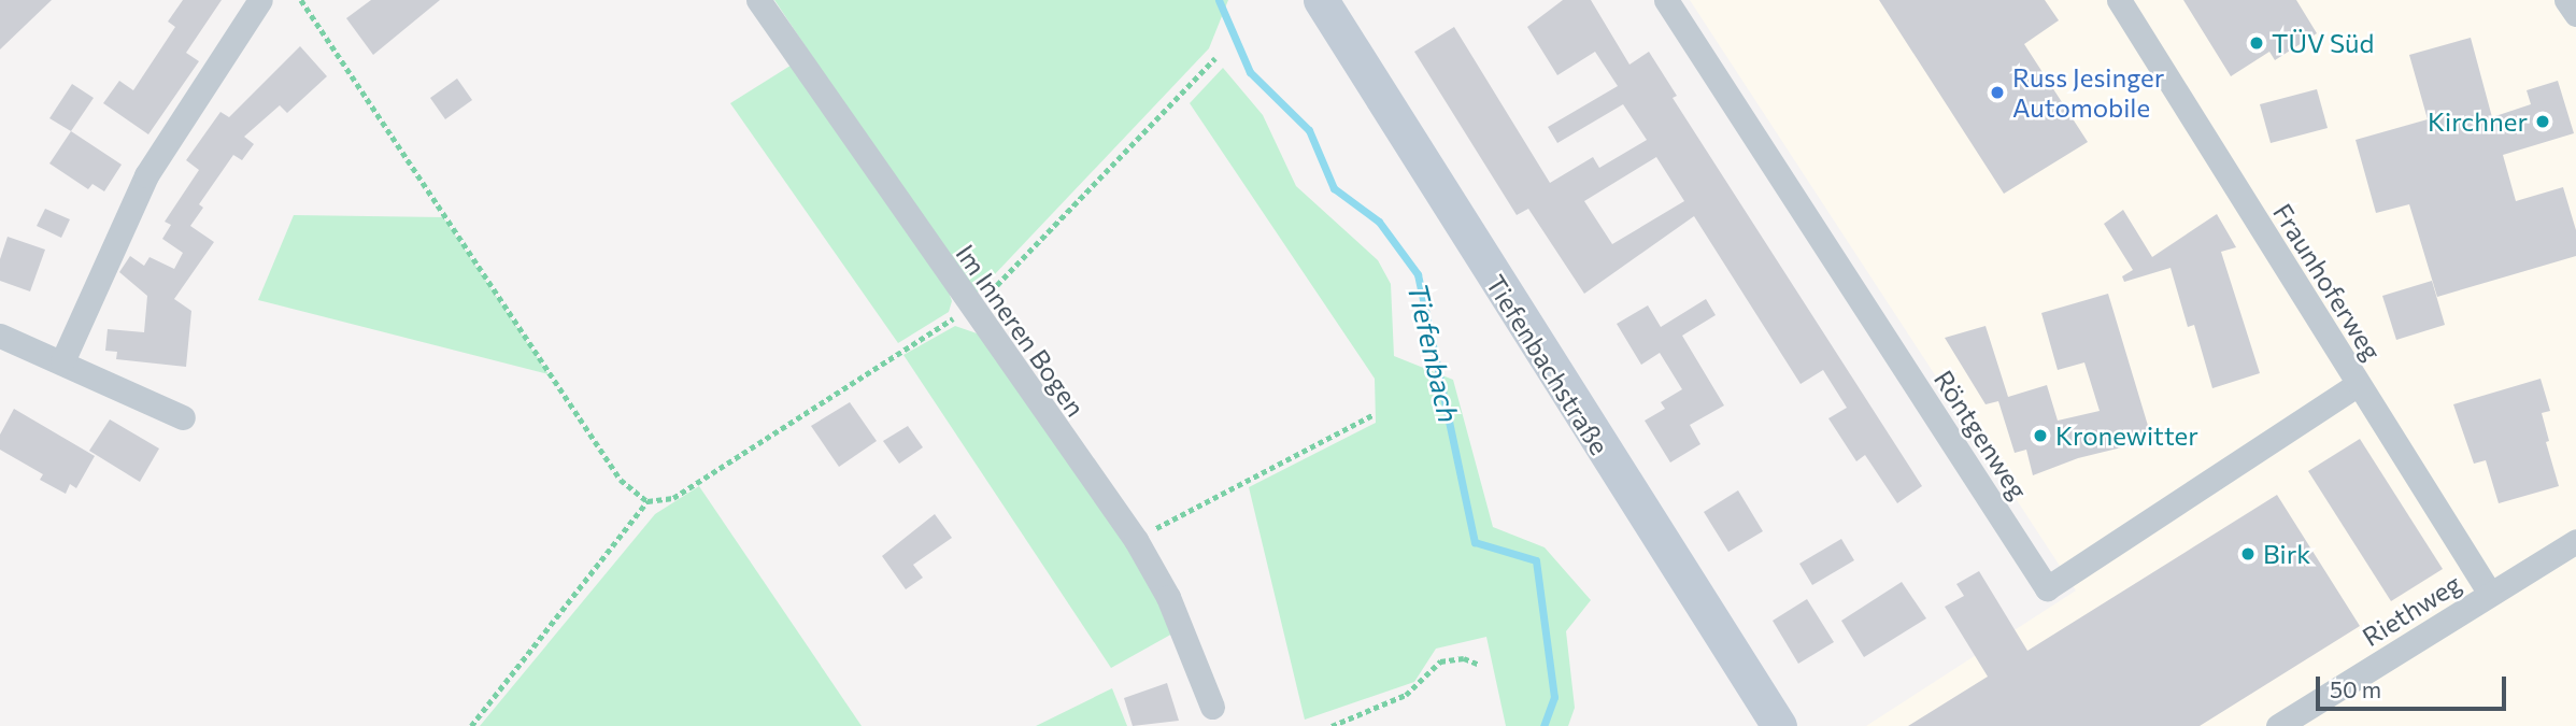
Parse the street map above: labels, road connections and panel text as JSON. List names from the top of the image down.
{
  "streets": {
    "street": [
      "Fraunhoferweg",
      "Im Inneren Bogen",
      "Tiefenbachstraße",
      "Röntgenweg",
      "Riethweg"
    ]
  },
  "crossings": [
    ["Fraunhoferweg", "Röntgenweg"],
    ["Fraunhoferweg", "Riethweg"]
  ],
  "water": ["Tiefenbach"],
  "places": [
    "TÜV Süd",
    "Russ Jesinger Automobile",
    "Kirchner",
    "Kronewitter",
    "Birk"
  ],
  "scale_bar": "50 m"
}
